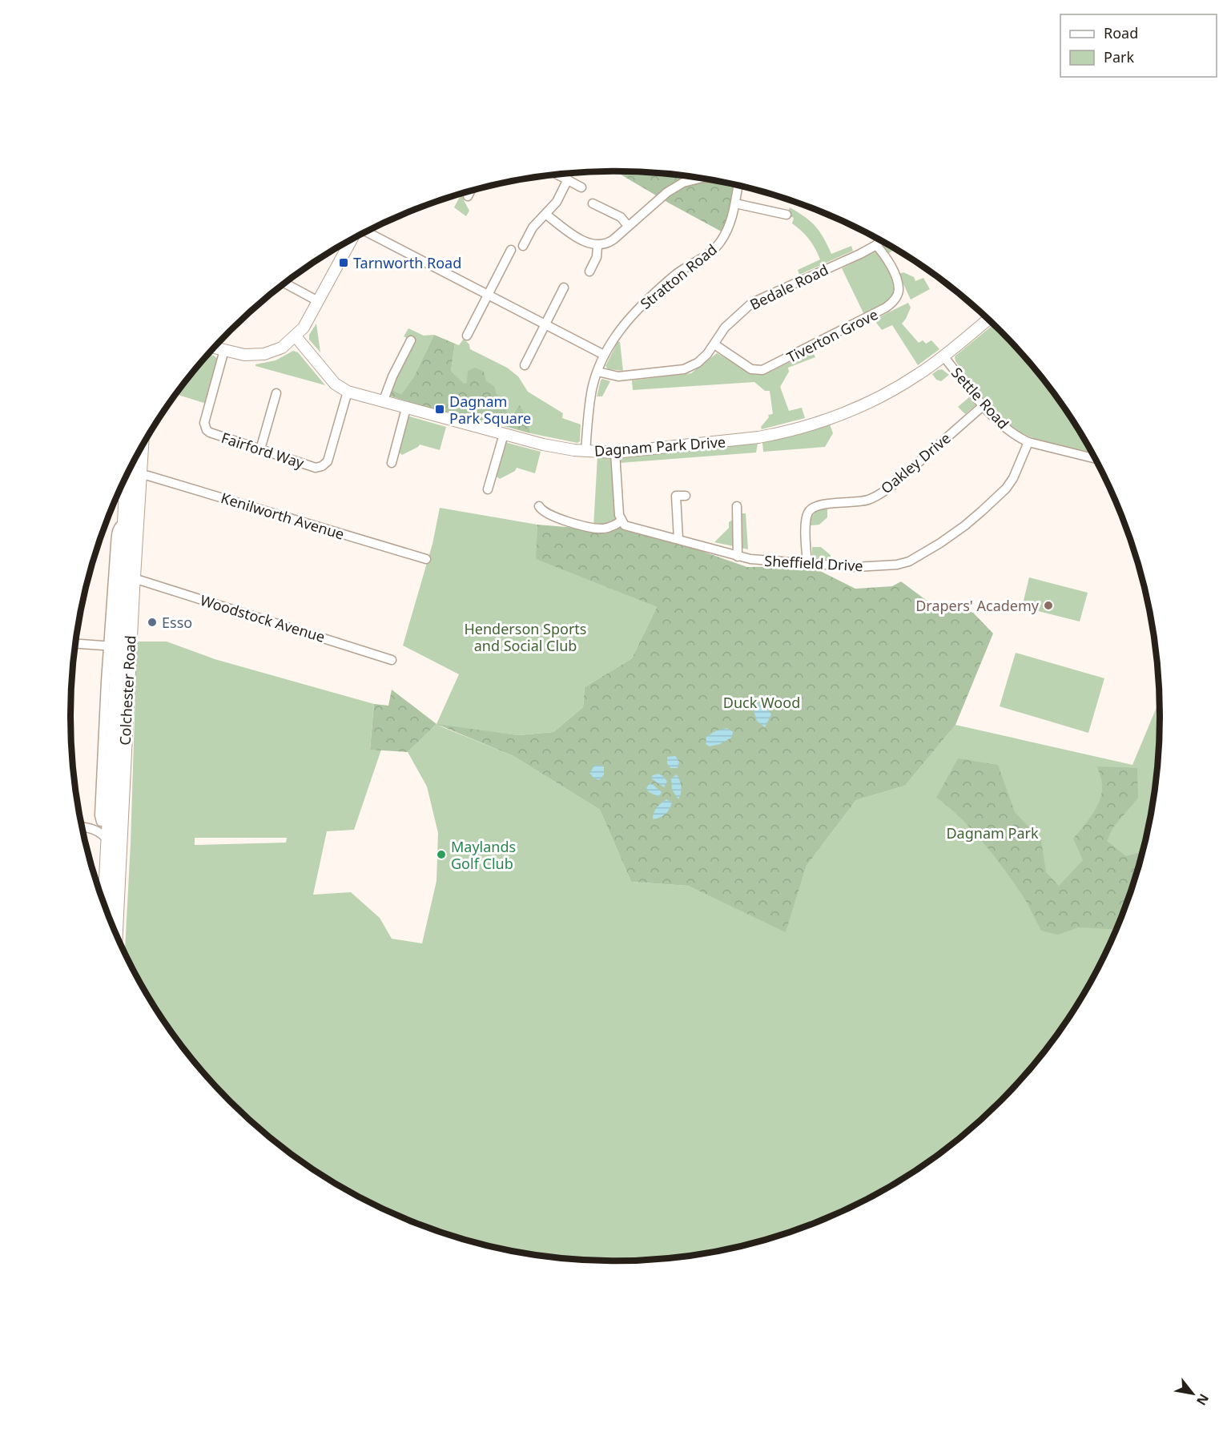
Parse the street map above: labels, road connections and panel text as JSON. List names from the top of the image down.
{
  "streets": {
    "highway": ["Colchester Road"],
    "street": [
      "Stratton Road",
      "Bedale Road",
      "Tiverton Grove",
      "Settle Road",
      "Dagnam Park Drive",
      "Fairford Way",
      "Oakley Drive",
      "Kenilworth Avenue",
      "Sheffield Drive",
      "Woodstock Avenue"
    ]
  },
  "crossings": [
    ["Stratton Road", "Bedale Road"],
    ["Stratton Road", "Dagnam Park Drive"],
    ["Bedale Road", "Tiverton Grove"],
    ["Settle Road", "Dagnam Park Drive"],
    ["Settle Road", "Oakley Drive"],
    ["Settle Road", "Sheffield Drive"],
    ["Dagnam Park Drive", "Fairford Way"],
    ["Oakley Drive", "Sheffield Drive"],
    ["Kenilworth Avenue", "Colchester Road"],
    ["Woodstock Avenue", "Colchester Road"]
  ],
  "parks": ["Henderson Sports and Social Club", "Duck Wood", "Dagnam Park"],
  "places": {
    "transit": ["Tarnworth Road", "Dagnam Park Square"],
    "other": ["Drapers' Academy", "Esso", "Maylands Golf Club"]
  },
  "legend": ["Road", "Park"],
  "north": "bottom right"
}
